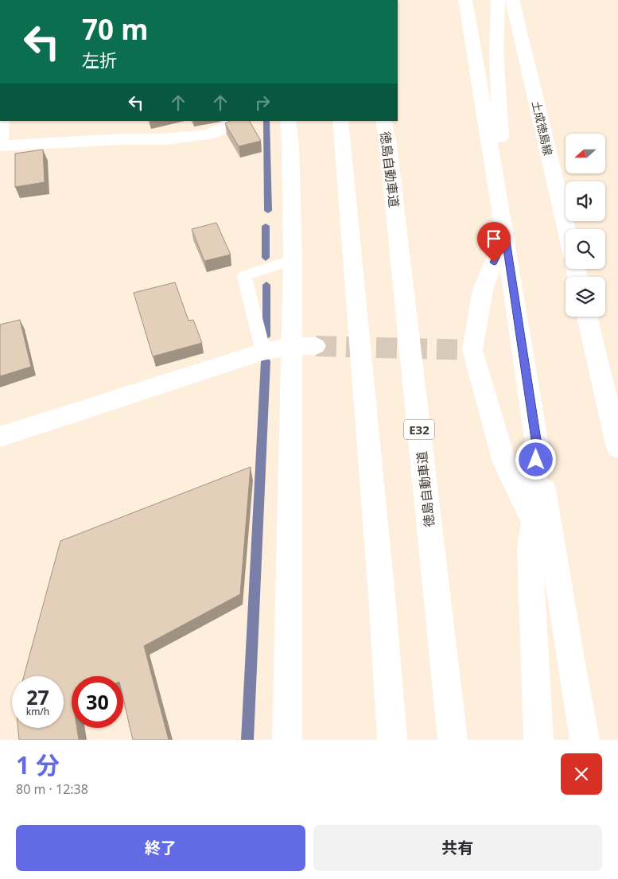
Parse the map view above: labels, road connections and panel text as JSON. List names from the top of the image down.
{
  "streets": {
    "main road": ["土成徳島線", "徳島自動車道", "E32"]
  },
  "north": "left",
  "page": {
    "turn": ["70 m", "左折"],
    "speed": "27 km/h",
    "limit": "30",
    "heading": ["1 分", "80 m · 12:38"],
    "buttons": ["終了", "共有"]
  }
}
